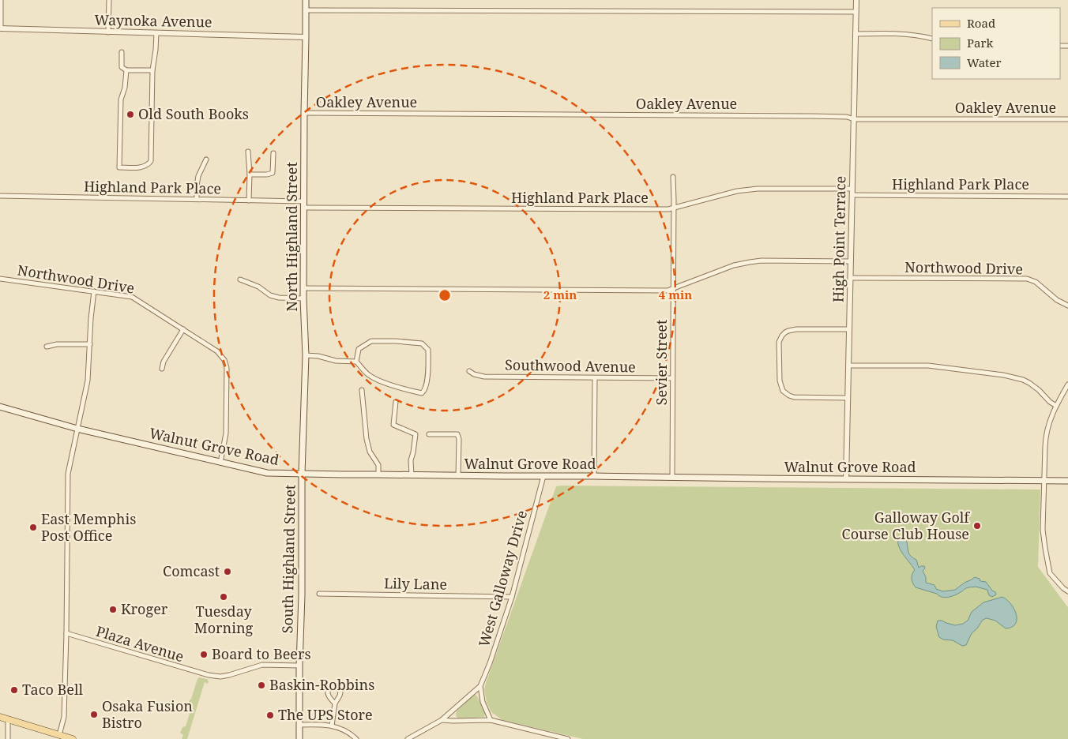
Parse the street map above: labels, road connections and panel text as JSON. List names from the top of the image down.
{
  "streets": {
    "main road": ["North Highland Street", "Walnut Grove Road", "South Highland Street"],
    "street": [
      "Waynoka Avenue",
      "Oakley Avenue",
      "Highland Park Place",
      "High Point Terrace",
      "Northwood Drive",
      "Sevier Street",
      "Southwood Avenue",
      "West Galloway Drive",
      "Lily Lane",
      "Plaza Avenue"
    ]
  },
  "crossings": [
    ["Waynoka Avenue", "North Highland Street"],
    ["Oakley Avenue", "North Highland Street"],
    ["Oakley Avenue", "High Point Terrace"],
    ["Highland Park Place", "North Highland Street"],
    ["Highland Park Place", "High Point Terrace"],
    ["Highland Park Place", "Sevier Street"],
    ["North Highland Street", "Walnut Grove Road"],
    ["North Highland Street", "South Highland Street"],
    ["High Point Terrace", "Northwood Drive"],
    ["High Point Terrace", "Walnut Grove Road"],
    ["Northwood Drive", "Walnut Grove Road"],
    ["Sevier Street", "Southwood Avenue"],
    ["Sevier Street", "Walnut Grove Road"],
    ["Walnut Grove Road", "South Highland Street"],
    ["Walnut Grove Road", "West Galloway Drive"],
    ["South Highland Street", "Plaza Avenue"],
    ["West Galloway Drive", "Lily Lane"]
  ],
  "places": [
    "Old South Books",
    "Galloway Golf Course Club House",
    "East Memphis Post Office",
    "Comcast",
    "Tuesday Morning",
    "Kroger",
    "Board to Beers",
    "Baskin-Robbins",
    "Taco Bell",
    "Osaka Fusion Bistro",
    "The UPS Store"
  ],
  "legend": ["Road", "Park", "Water"],
  "rings": ["2 min", "4 min"]
}
